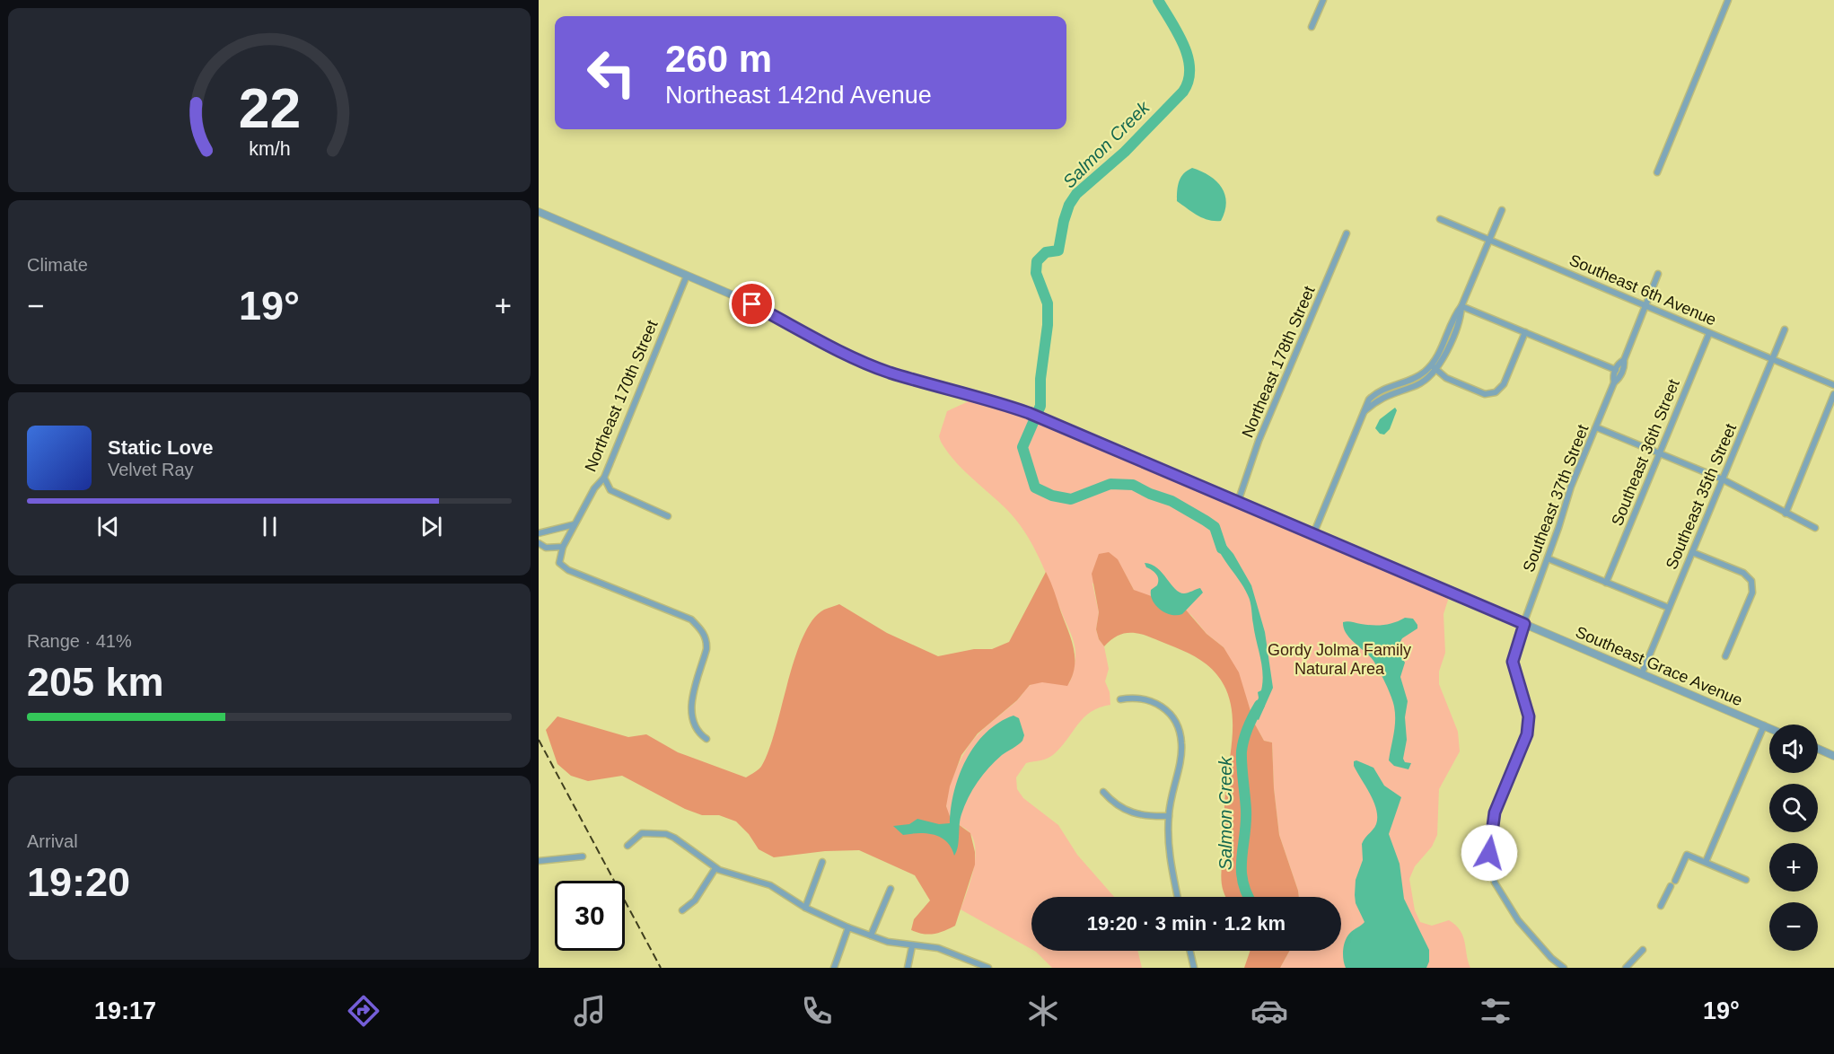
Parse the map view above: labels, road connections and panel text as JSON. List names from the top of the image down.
{
  "streets": {
    "street": [
      "Southeast 6th Avenue",
      "Northeast 178th Street",
      "Northeast 170th Street",
      "Southeast 36th Street",
      "Southeast 35th Street",
      "Southeast 37th Street",
      "Southeast Grace Avenue"
    ]
  },
  "crossings": [
    ["Southeast 6th Avenue", "Southeast 36th Street"],
    ["Southeast 6th Avenue", "Southeast 35th Street"],
    ["Southeast 6th Avenue", "Southeast 37th Street"],
    ["Northeast 178th Street", "Southeast Grace Avenue"],
    ["Northeast 170th Street", "Southeast Grace Avenue"],
    ["Southeast 35th Street", "Southeast Grace Avenue"],
    ["Southeast 37th Street", "Southeast Grace Avenue"]
  ],
  "water": ["Salmon Creek"],
  "parks": ["Gordy Jolma Family Natural Area"],
  "page": {
    "turn": ["260 m", "Northeast 142nd Avenue"],
    "tile": [
      "Climate",
      ["Range · 41%", "205 km"],
      ["Arrival", "19:20"]
    ],
    "heat": ["−", "19°", "+"],
    "song": ["Static Love", "Velvet Ray"],
    "map_buttons": ["+", "−"],
    "limit": "30",
    "trip": "19:20 · 3 min · 1.2 km",
    "tabs": ["19:17", "19°"],
    "gauge": ["22", "km/h"]
  }
}
